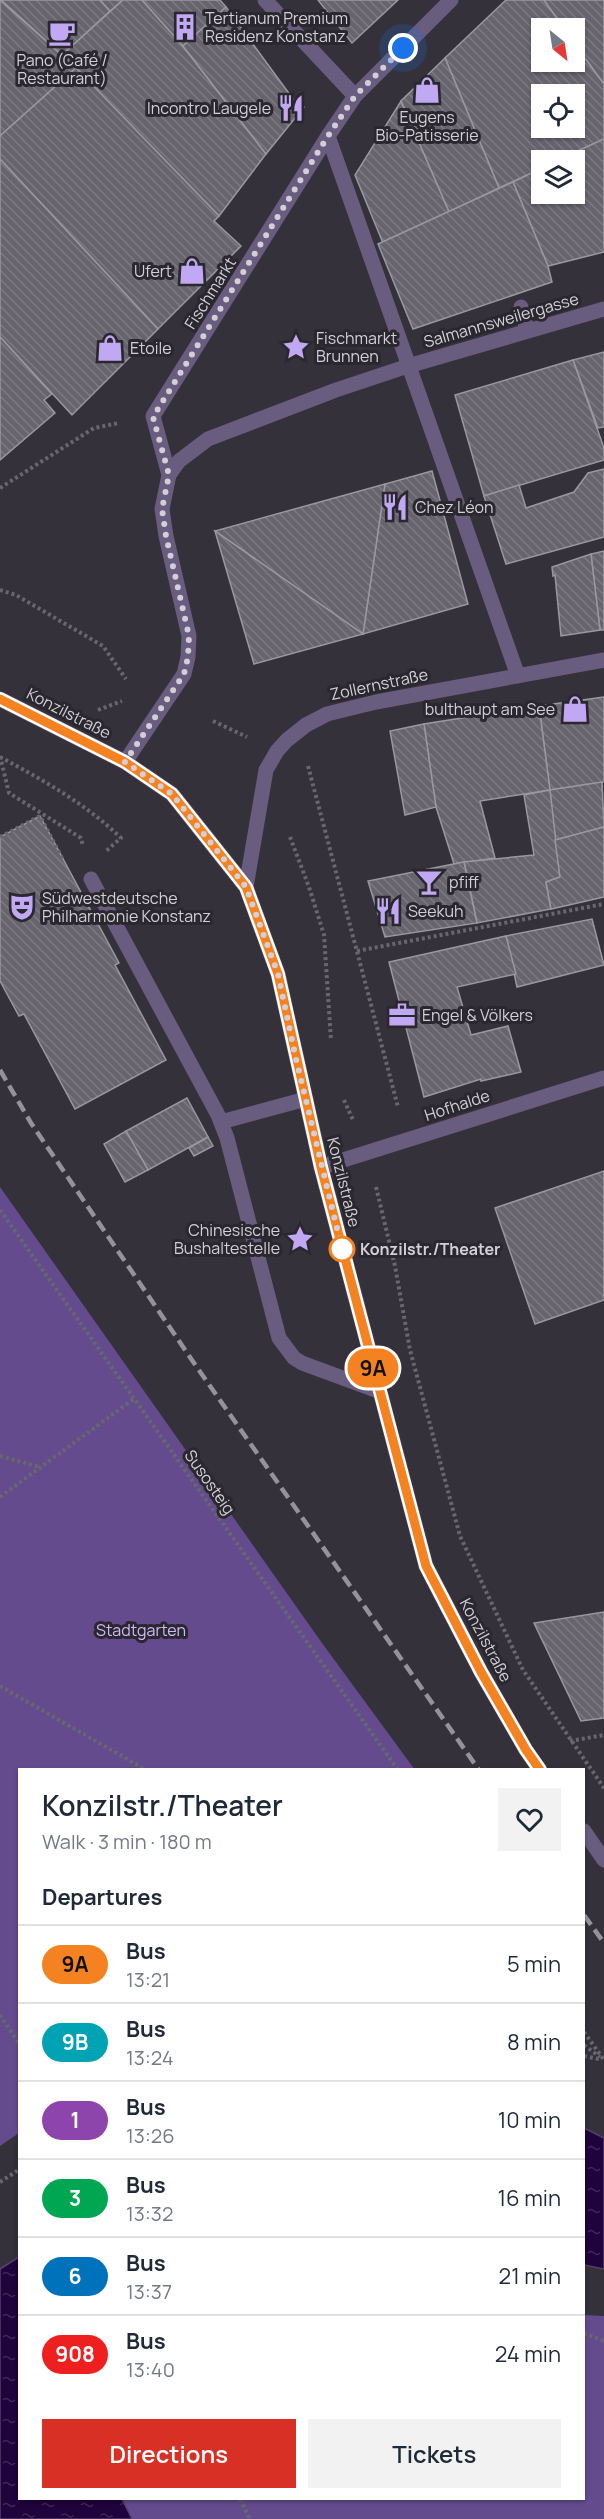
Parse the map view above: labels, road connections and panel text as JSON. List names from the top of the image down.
{
  "streets": {
    "street": [
      "Fischmarkt",
      "Salmannsweilergasse",
      "Zollernstraße",
      "Konzilstraße",
      "Hofhalde"
    ],
    "path": ["Susosteig"]
  },
  "crossings": [
    ["Zollernstraße", "Konzilstraße"],
    ["Konzilstraße", "Hofhalde"]
  ],
  "parks": ["Stadtgarten"],
  "places": {
    "building": ["Tertianum Premium Residenz Konstanz"],
    "cafe": ["Pano (Café / Restaurant)"],
    "shop": [
      "Eugens Bio-Patisserie",
      "Ufert",
      "Etoile",
      "bulthaupt am See"
    ],
    "restaurant": ["Incontro Laugele", "Chez Léon", "Seekuh"],
    "place": ["Fischmarkt Brunnen", "Chinesische Bushaltestelle"],
    "bar": ["pfiff"],
    "theatre": ["Südwestdeutsche Philharmonie Konstanz"],
    "office": ["Engel & Völkers"],
    "other": ["Konzilstr./Theater"]
  },
  "lines": ["bus line 9A"],
  "north": "bottom right",
  "page": {
    "on_map": "9A",
    "heading": [
      ["Konzilstr./Theater", "Walk · 3 min · 180 m"],
      "Departures"
    ],
    "list": [
      {
        "mark": "9A",
        "name": "Bus",
        "note": "13:21",
        "value": "5 min"
      },
      {
        "mark": "9B",
        "name": "Bus",
        "note": "13:24",
        "value": "8 min"
      },
      {
        "mark": "1",
        "name": "Bus",
        "note": "13:26",
        "value": "10 min"
      },
      {
        "mark": "3",
        "name": "Bus",
        "note": "13:32",
        "value": "16 min"
      },
      {
        "mark": "6",
        "name": "Bus",
        "note": "13:37",
        "value": "21 min"
      },
      {
        "mark": "908",
        "name": "Bus",
        "note": "13:40",
        "value": "24 min"
      }
    ],
    "buttons": ["Directions", "Tickets"]
  }
}
